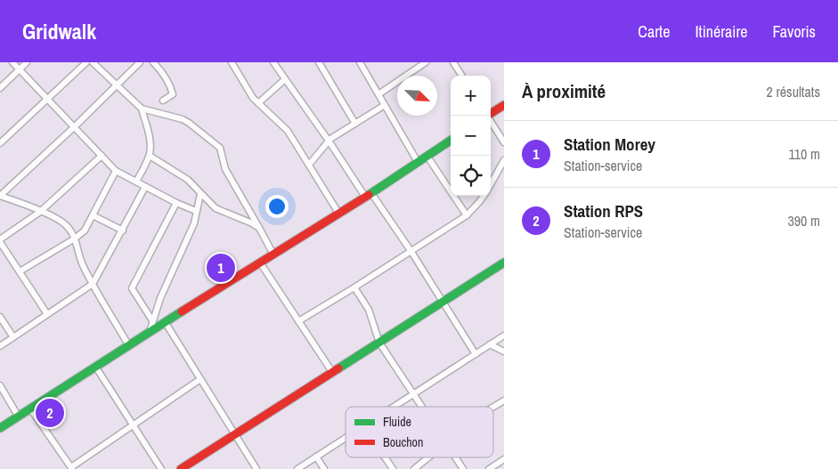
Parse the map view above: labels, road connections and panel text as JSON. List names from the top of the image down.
{
  "legend": ["Fluide", "Bouchon"],
  "north": "bottom right",
  "page": {
    "header": "Gridwalk",
    "nav": ["Carte", "Itinéraire", "Favoris"],
    "heading": ["À proximité", "2 résultats"],
    "map_buttons": ["+", "−"],
    "list": [
      {
        "mark": "1",
        "name": "Station Morey",
        "note": "Station-service",
        "value": "110 m"
      },
      {
        "mark": "2",
        "name": "Station RPS",
        "note": "Station-service",
        "value": "390 m"
      }
    ],
    "pins": ["1", "2"]
  }
}
